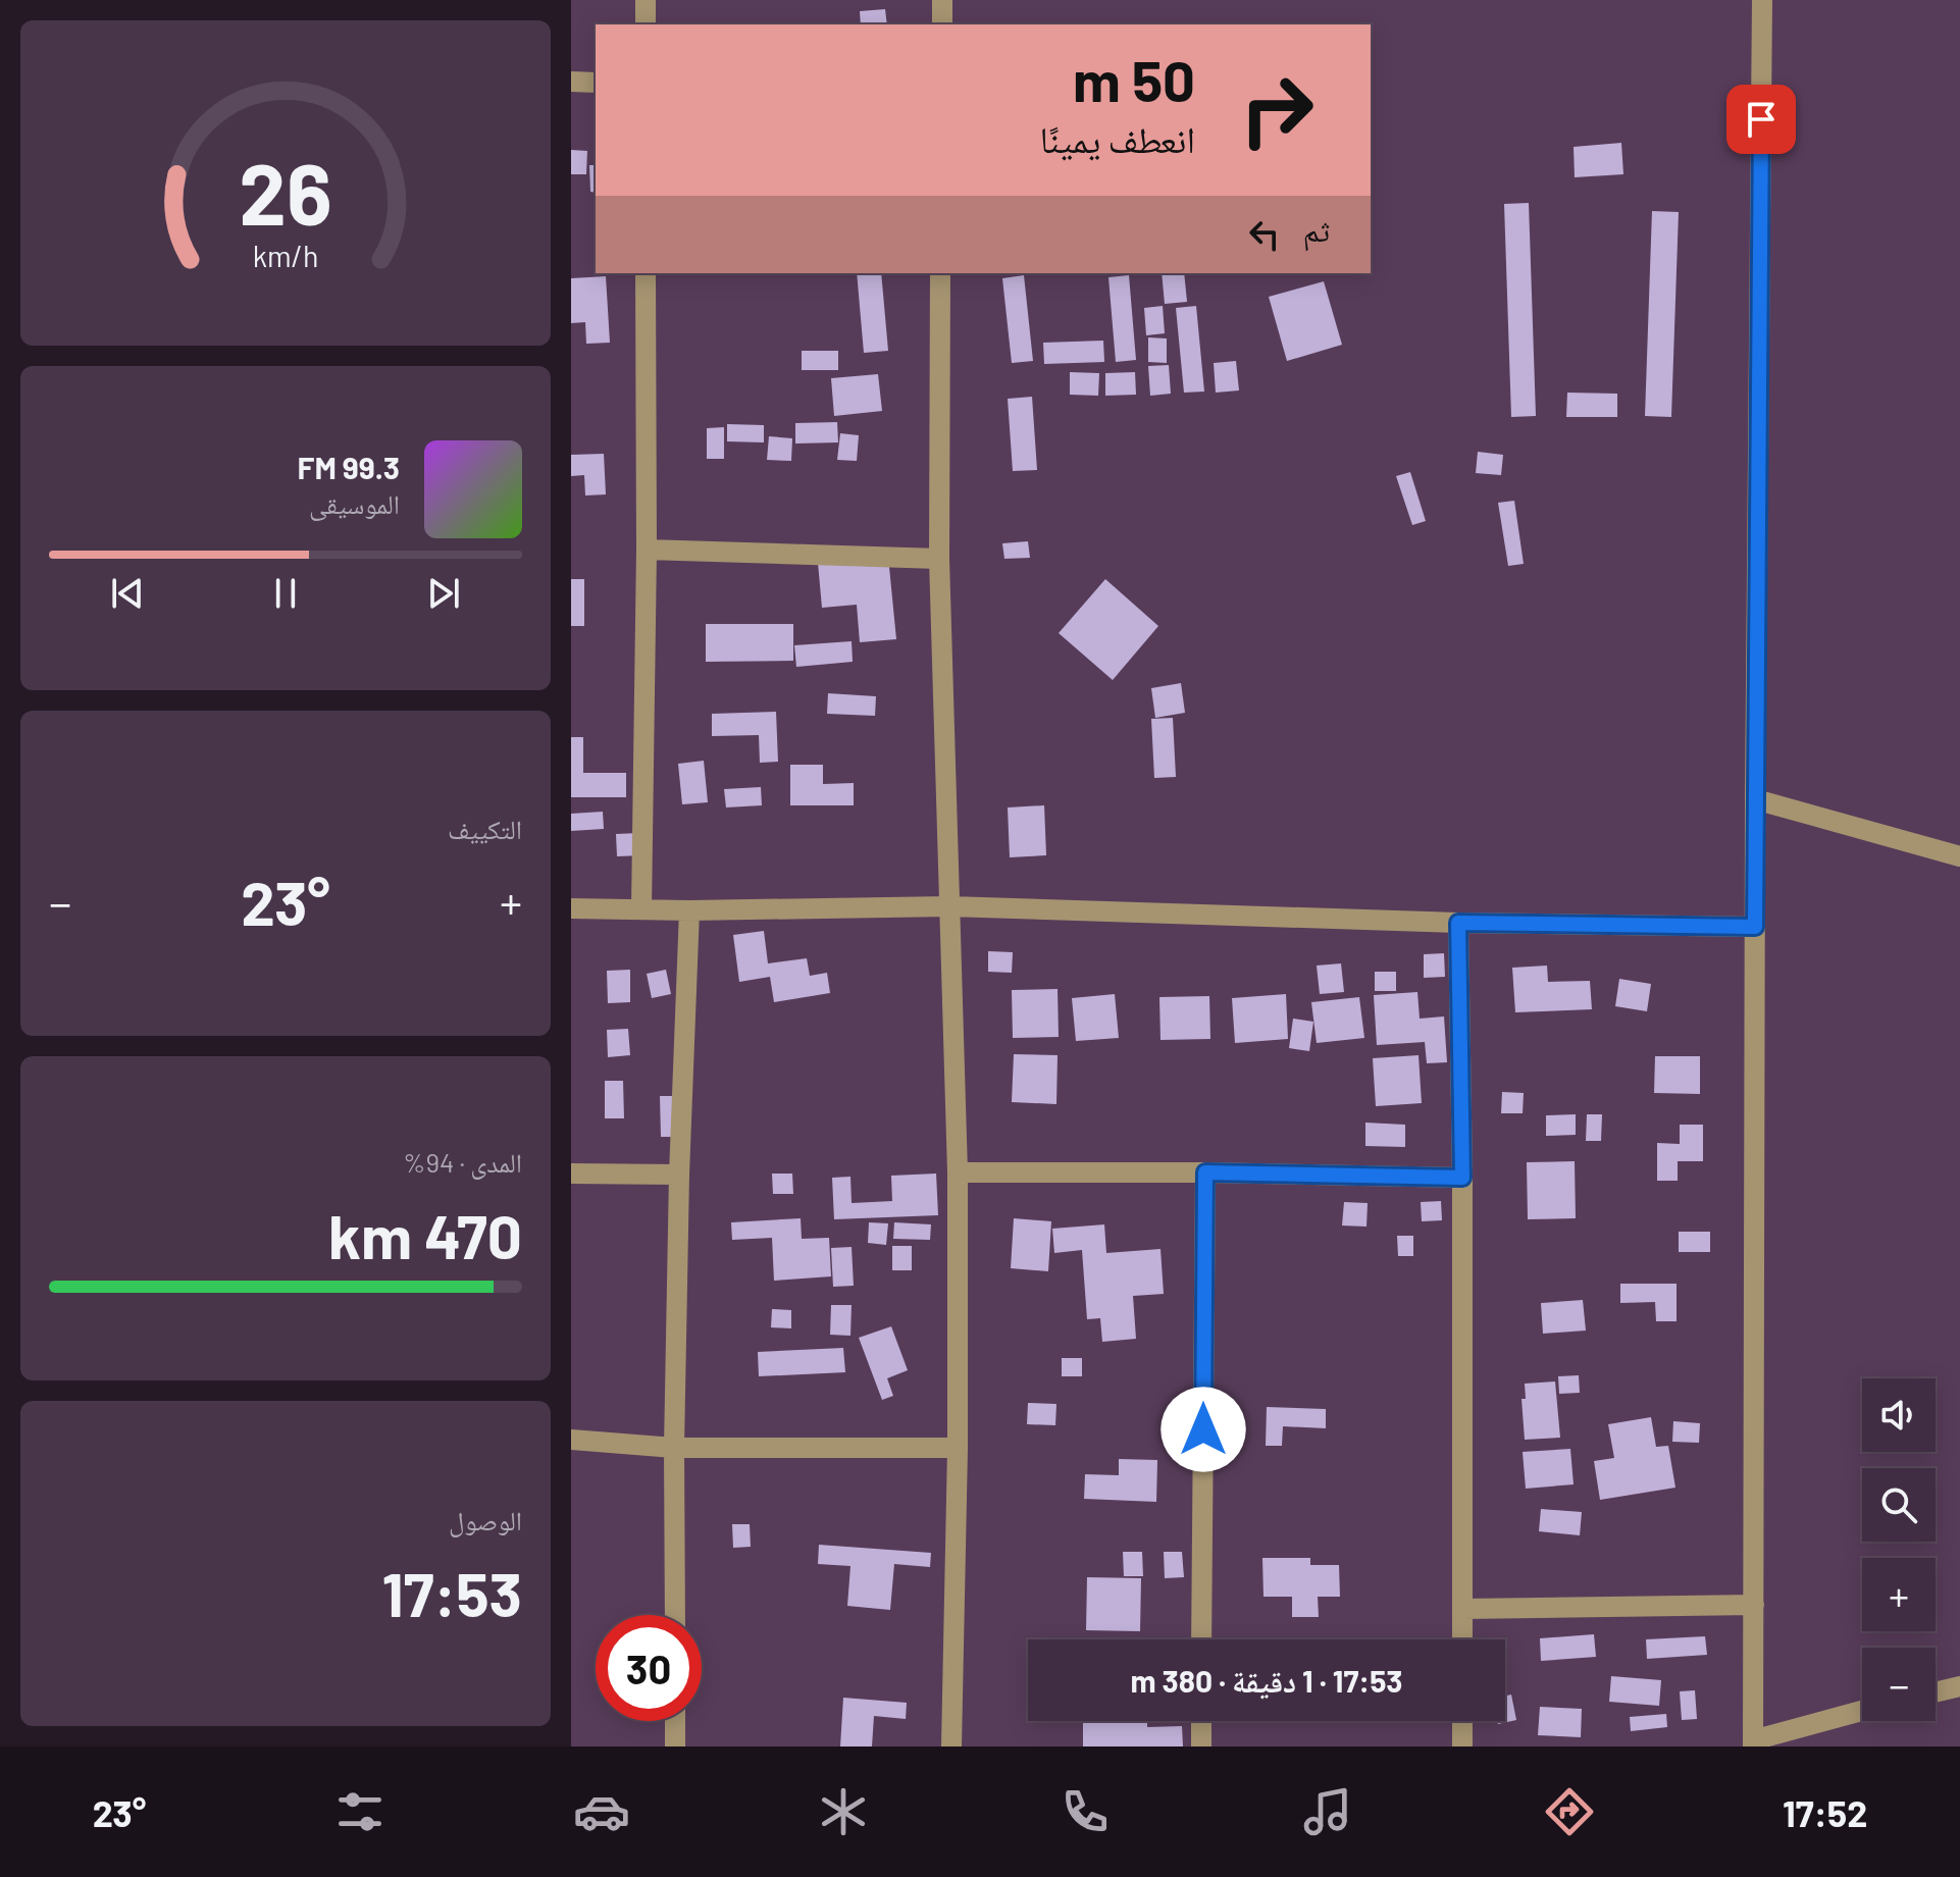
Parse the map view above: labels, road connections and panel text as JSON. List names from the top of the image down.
{
  "page": {
    "turn": ["50 m", "انعطف يمينًا"],
    "then": "ثم",
    "song": ["99.3 FM", "الموسيقى"],
    "tile": [
      "التكييف",
      ["المدى · 94%", "470 km"],
      ["الوصول", "17:53"]
    ],
    "heat": ["−", "23°", "+"],
    "map_buttons": ["+", "−"],
    "limit": "30",
    "trip": "17:53 · 1 دقيقة · 380 m",
    "tabs": ["17:52", "23°"],
    "gauge": ["26", "km/h"]
  }
}
